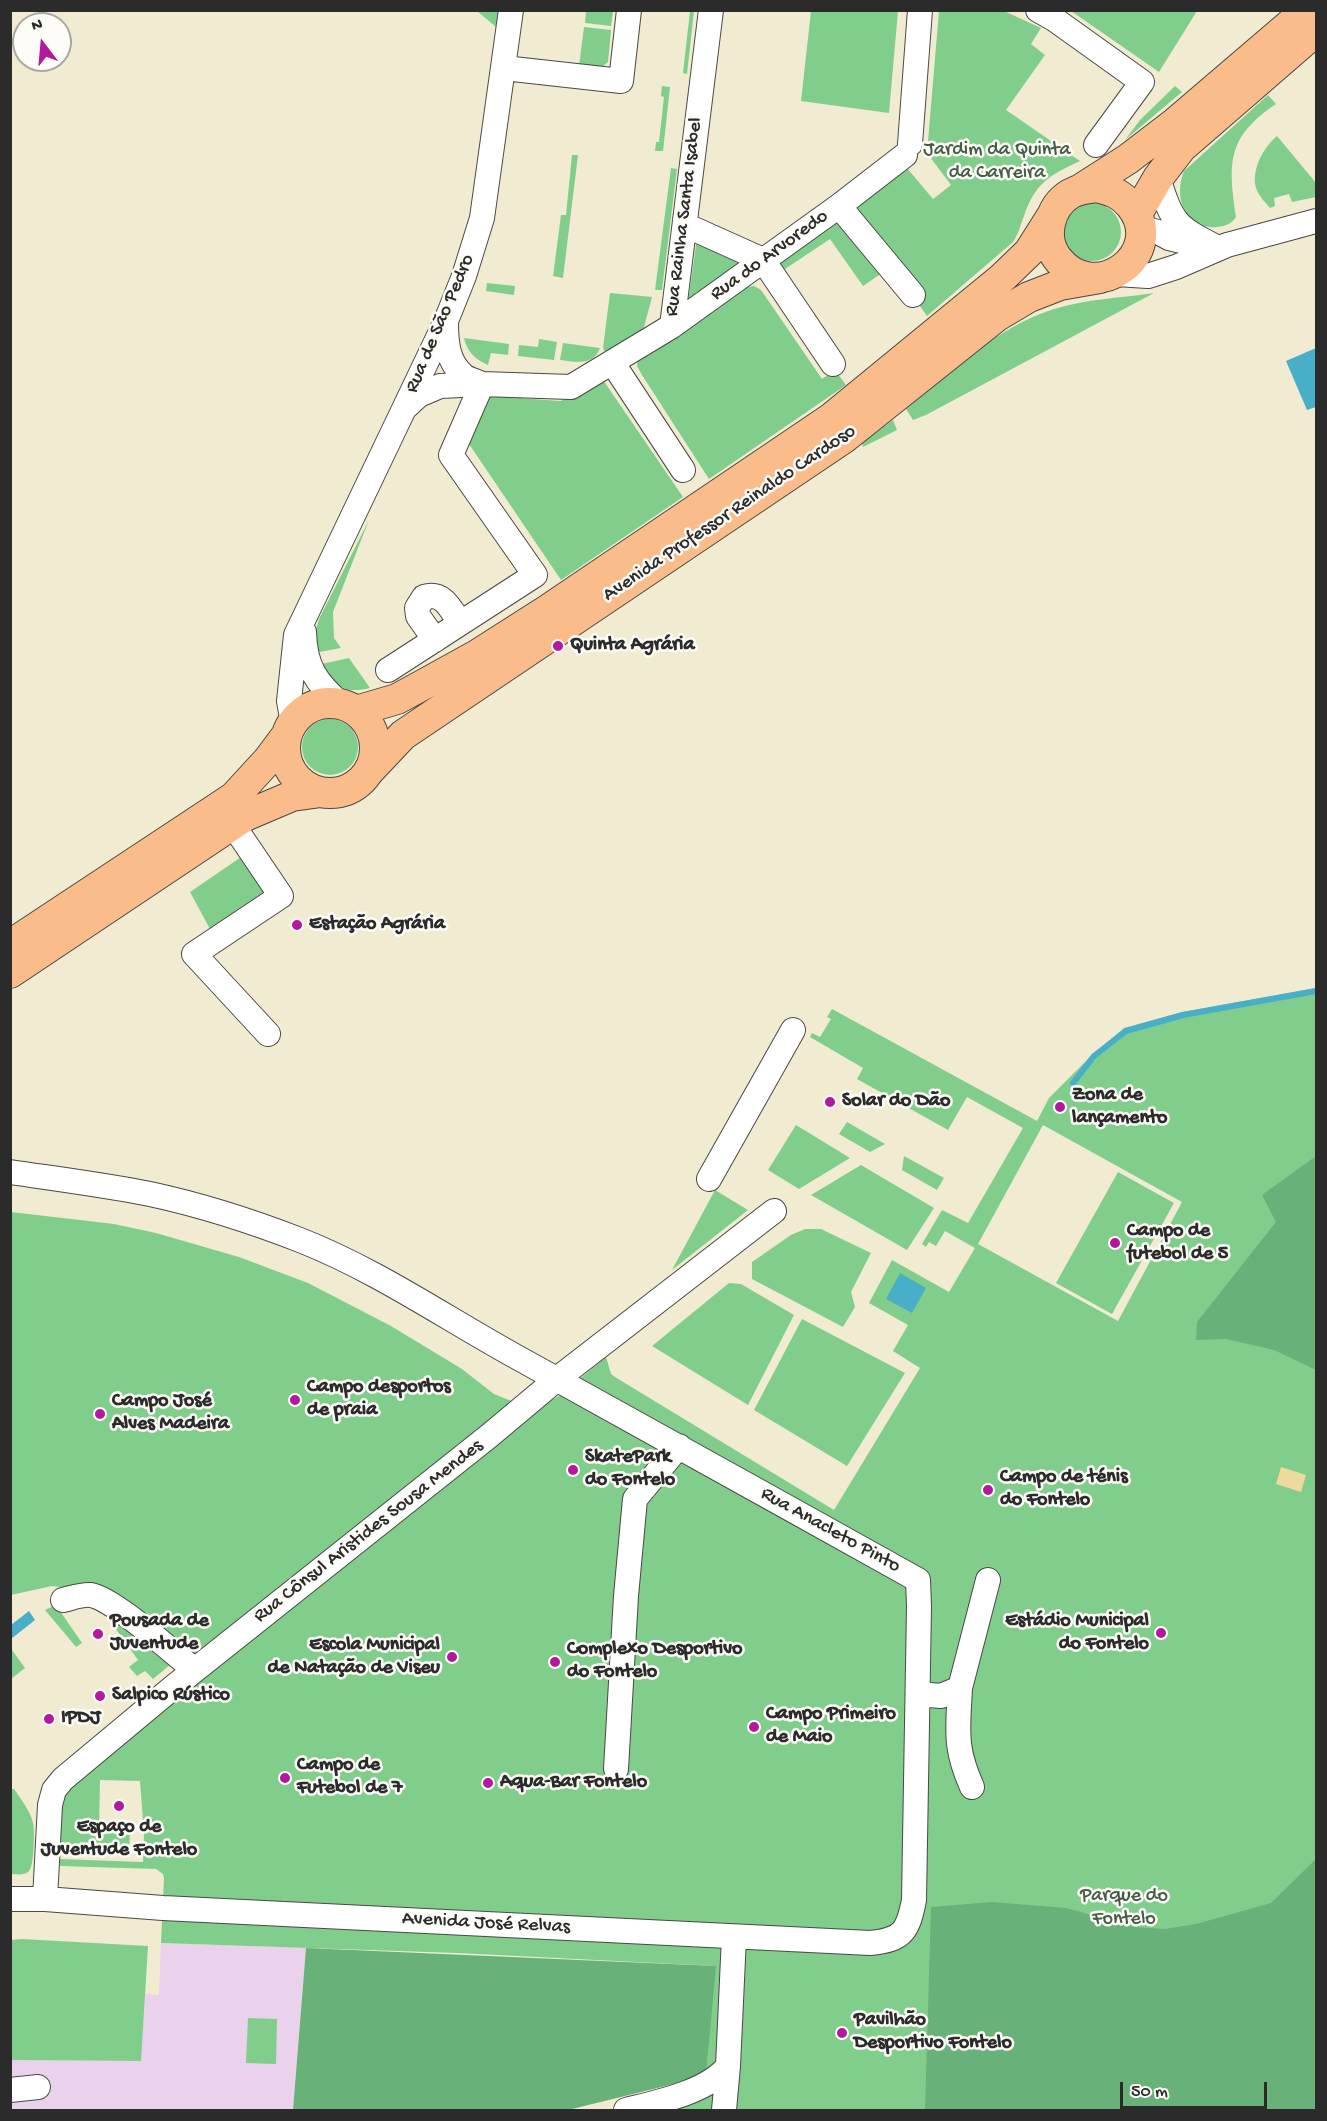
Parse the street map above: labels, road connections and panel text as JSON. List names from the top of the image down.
{
  "streets": {
    "main road": ["Avenida Professor Reinaldo Cardoso"],
    "street": [
      "Rua Rainha Santa Isabel",
      "Rua do Arvoredo",
      "Rua de São Pedro",
      "Rua Anacleto Pinto",
      "Rua Cônsul Aristides Sousa Mendes",
      "Avenida José Relvas"
    ]
  },
  "crossings": [
    ["Rua Rainha Santa Isabel", "Rua do Arvoredo"],
    ["Rua Rainha Santa Isabel", "Rua de São Pedro"],
    ["Rua de São Pedro", "Avenida Professor Reinaldo Cardoso"],
    ["Rua Anacleto Pinto", "Rua Cônsul Aristides Sousa Mendes"],
    ["Rua Anacleto Pinto", "Avenida José Relvas"],
    ["Rua Cônsul Aristides Sousa Mendes", "Avenida José Relvas"]
  ],
  "parks": ["Jardim da Quinta da Carreira", "Parque do Fontelo"],
  "places": [
    "Quinta Agrária",
    "Estação Agrária",
    "Solar do Dão",
    "Zona de lançamento",
    "Campo de futebol de 5",
    "Campo desportos de praia",
    "Campo José Alves Madeira",
    "SkatePark do Fontelo",
    "Campo de ténis do Fontelo",
    "Estádio Municipal do Fontelo",
    "Pousada de Juventude",
    "Escola Municipal de Natação de Viseu",
    "Complexo Desportivo do Fontelo",
    "Salpico Rústico",
    "IPDJ",
    "Campo Primeiro de Maio",
    "Campo de Futebol de 7",
    "Aqua-Bar Fontelo",
    "Espaço de Juventude Fontelo",
    "Pavilhão Desportivo Fontelo"
  ],
  "scale_bar": "50 m",
  "north": "top"
}
